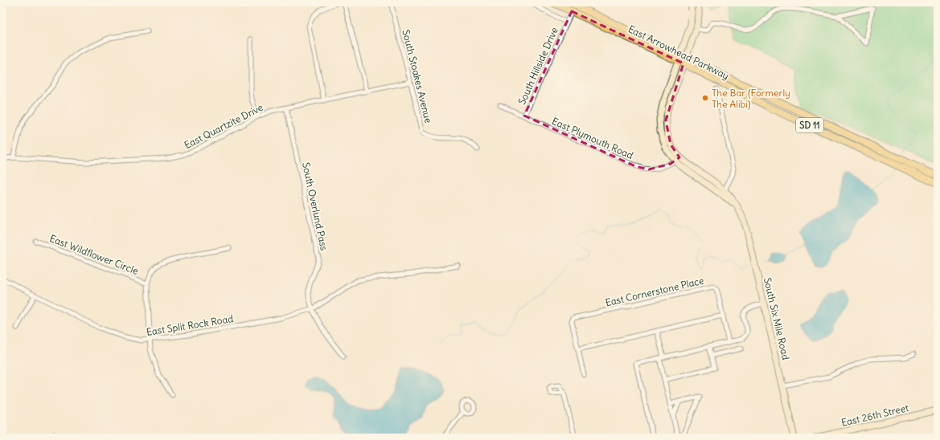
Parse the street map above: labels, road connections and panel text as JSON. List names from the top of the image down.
{
  "streets": {
    "main road": [
      "East Arrowhead Parkway",
      "SD 11",
      "South Six Mile Road",
      "East 26th Street"
    ],
    "street": [
      "South Hillside Drive",
      "South Stoakes Avenue",
      "East Quartzite Drive",
      "East Plymouth Road",
      "South Overlund Pass",
      "East Wildflower Circle",
      "East Cornerstone Place",
      "East Split Rock Road"
    ]
  },
  "crossings": [
    ["East Arrowhead Parkway", "South Hillside Drive"],
    ["East Arrowhead Parkway", "South Six Mile Road"],
    ["South Hillside Drive", "East Plymouth Road"],
    ["South Stoakes Avenue", "East Quartzite Drive"],
    ["East Quartzite Drive", "South Overlund Pass"],
    ["East Plymouth Road", "South Six Mile Road"],
    ["South Overlund Pass", "East Split Rock Road"]
  ],
  "places": ["The Bar (Formerly The Alibi)"]
}
